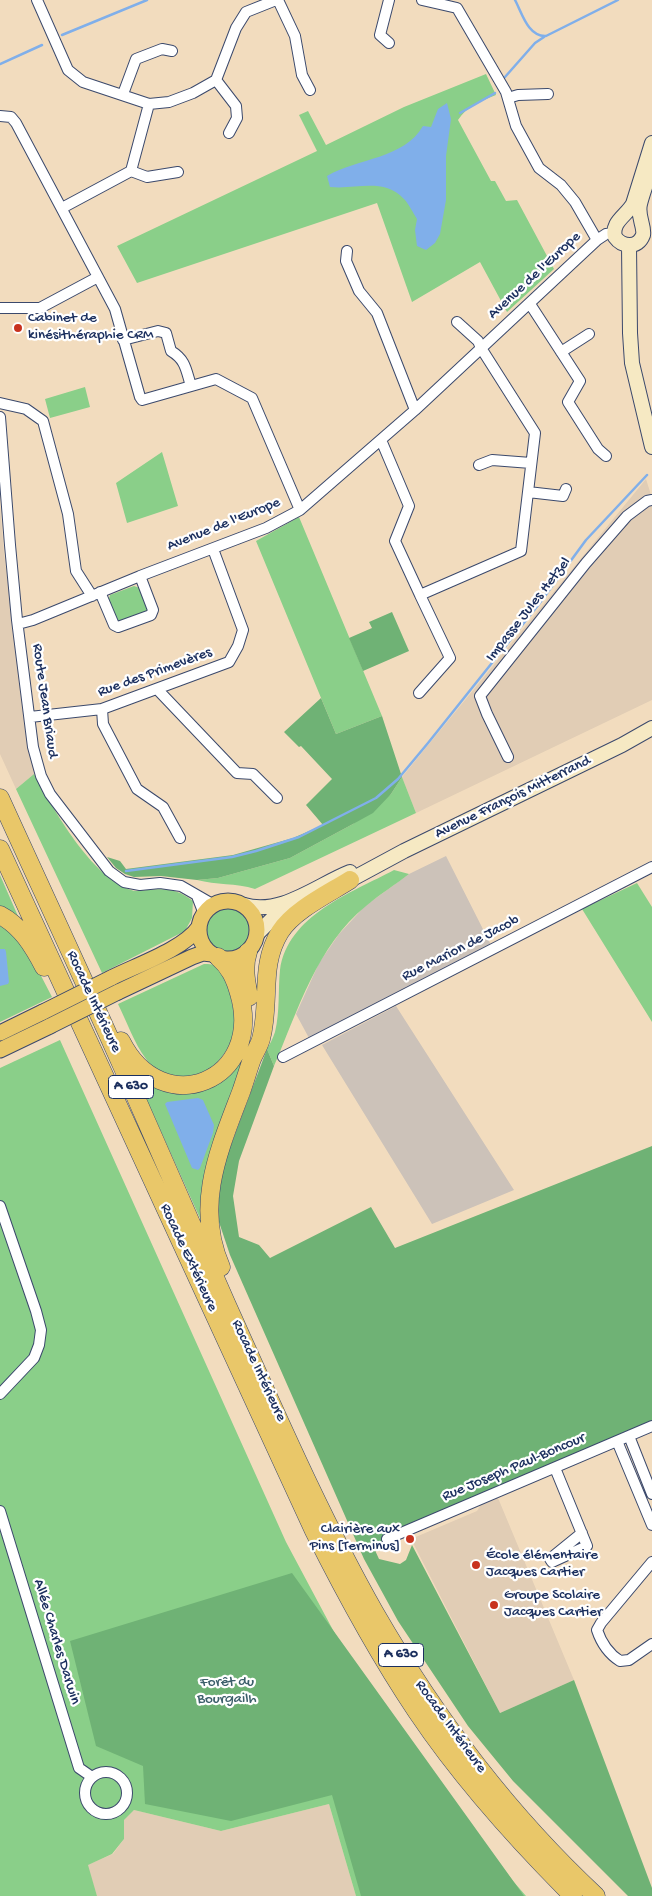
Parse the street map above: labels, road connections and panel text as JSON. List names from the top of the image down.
{
  "streets": {
    "highway": ["Rocade Intérieure", "A 630", "Rocade Extérieure"],
    "main road": ["Avenue François Mitterrand"],
    "street": [
      "Avenue de l'Europe",
      "Impasse Jules Hetzel",
      "Rue des Primevères",
      "Route Jean Briaud",
      "Rue Marion de Jacob",
      "Rue Joseph Paul-Boncour",
      "Allée Charles Darwin"
    ]
  },
  "crossings": [
    ["Avenue de l'Europe", "Rue des Primevères"],
    ["Avenue de l'Europe", "Route Jean Briaud"],
    ["Rue des Primevères", "Route Jean Briaud"],
    ["Route Jean Briaud", "Avenue François Mitterrand"]
  ],
  "parks": ["Forêt du Bourgailh"],
  "places": [
    "Cabinet de kinésithéraphie CRM",
    "Clairière aux Pins [Terminus]",
    "École élémentaire Jacques Cartier",
    "Groupe Scolaire Jacques Cartier"
  ]
}
